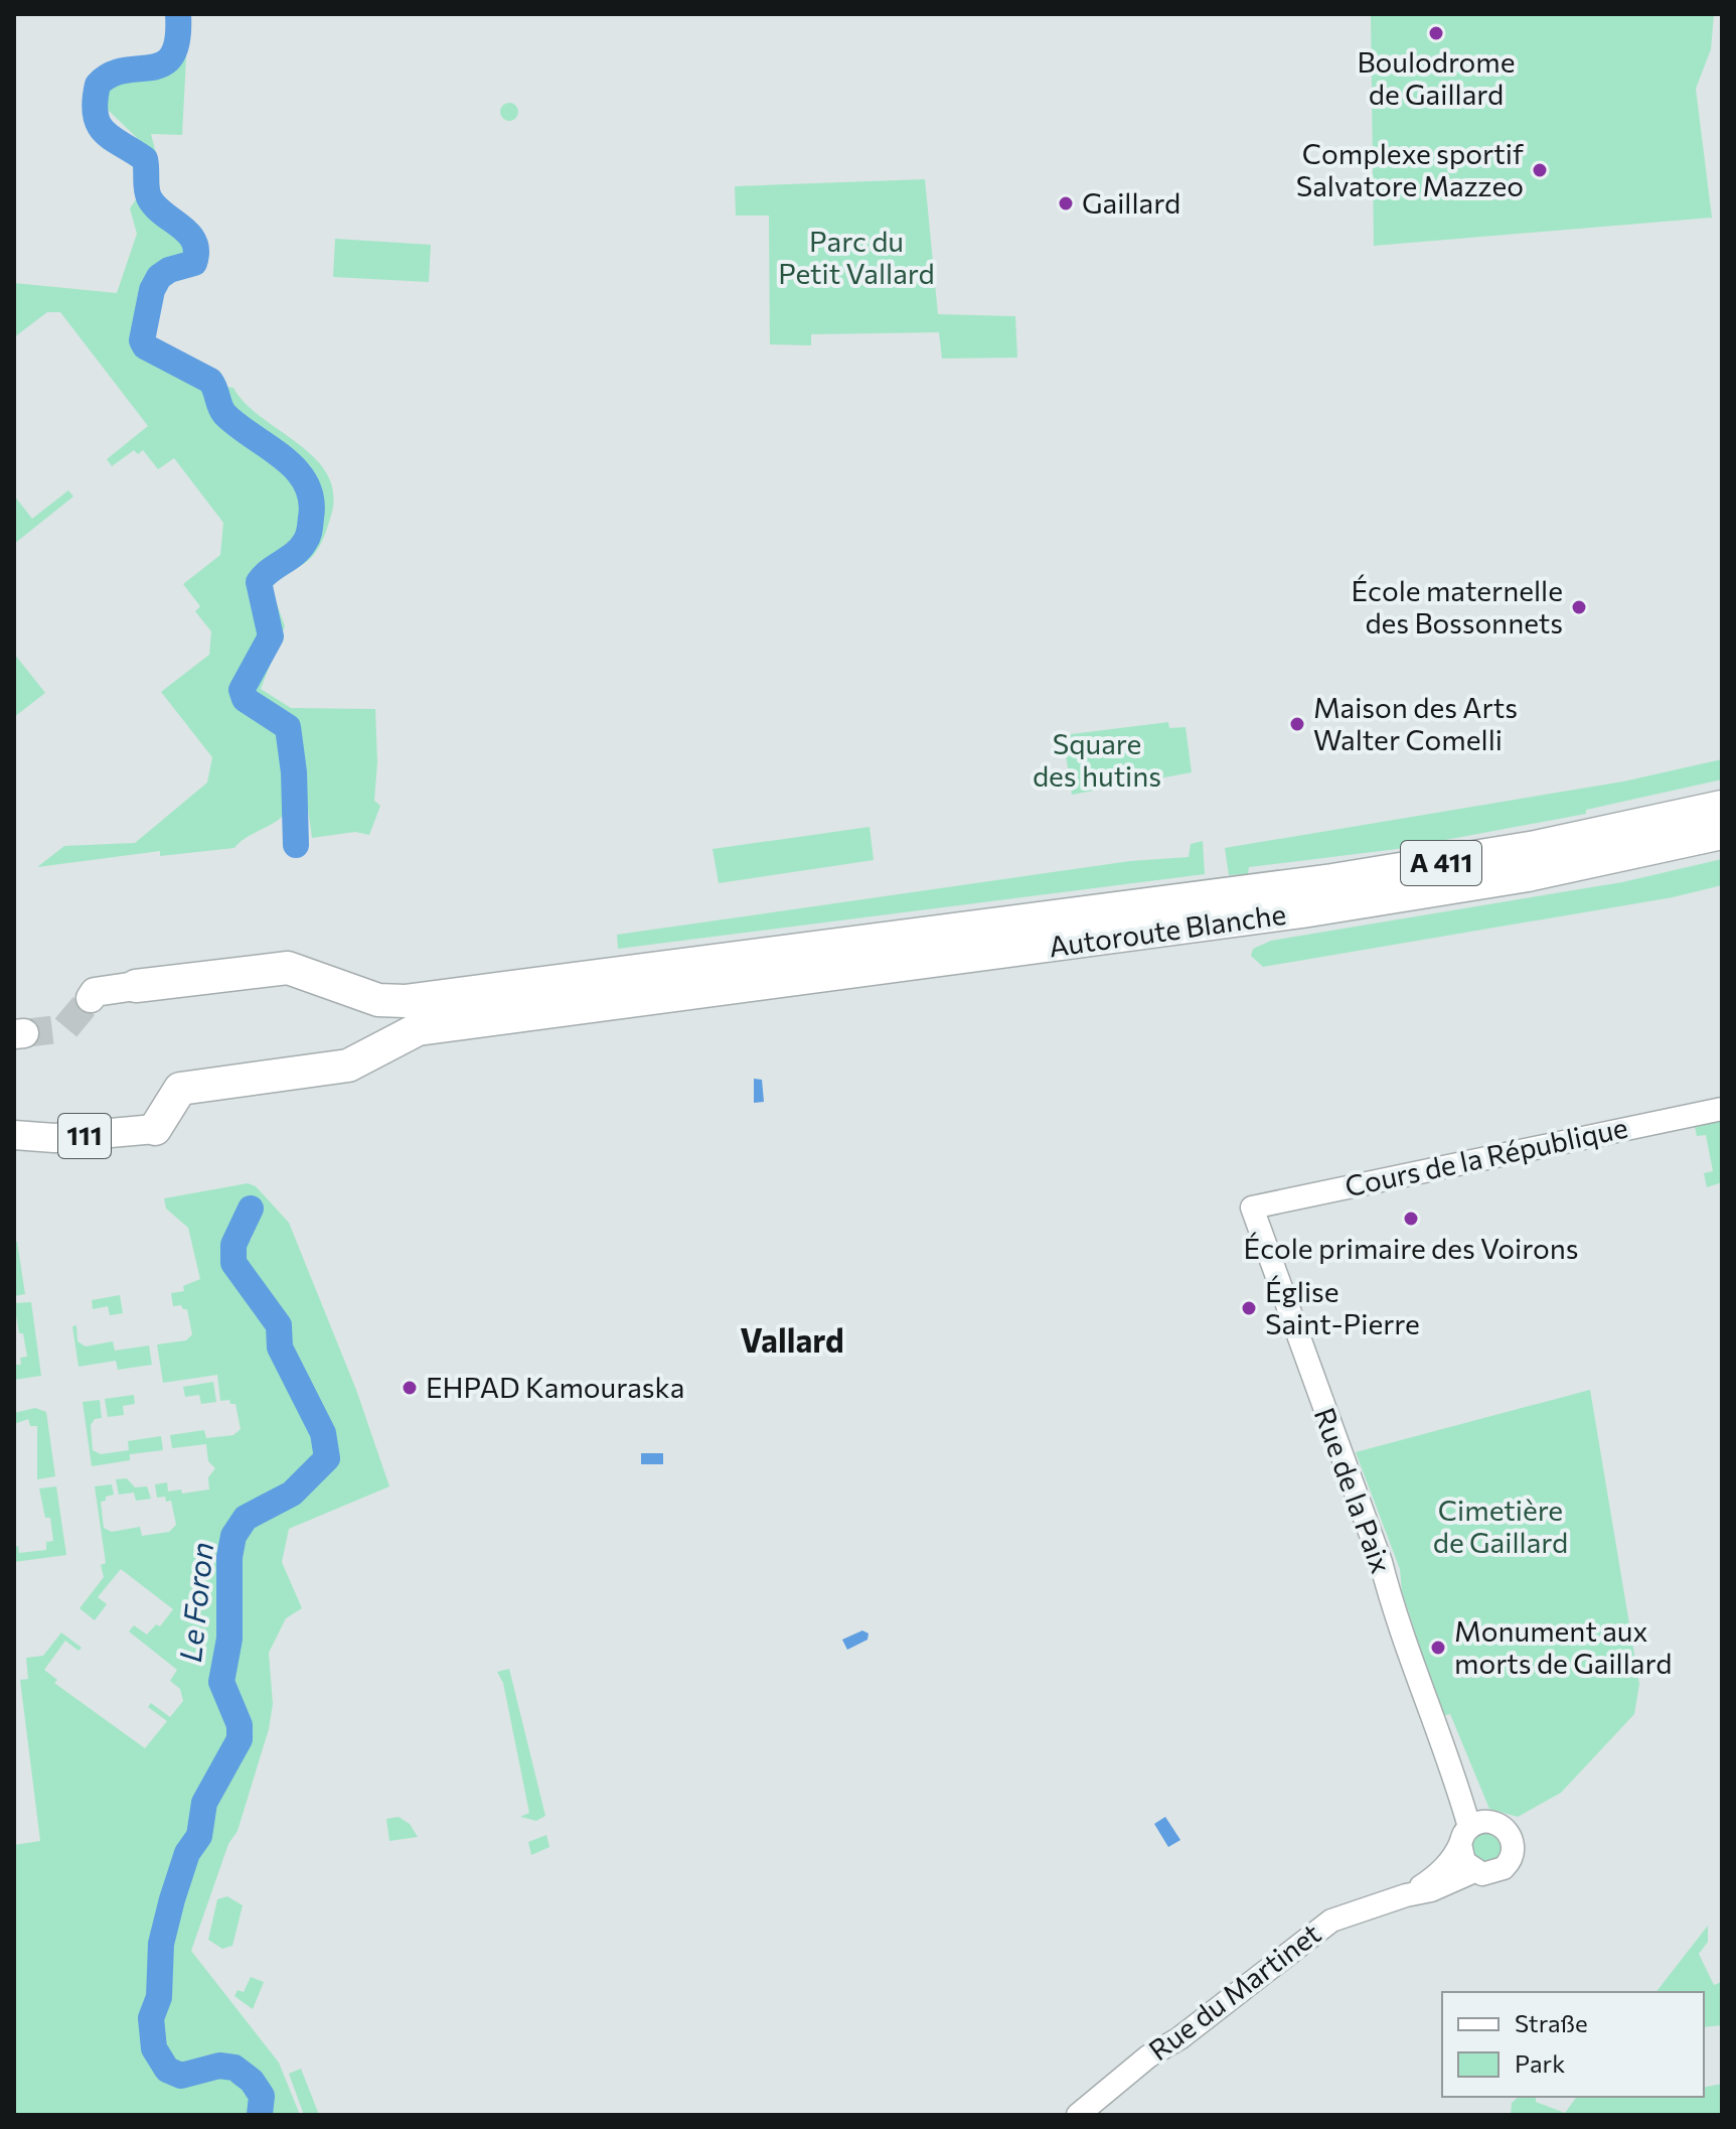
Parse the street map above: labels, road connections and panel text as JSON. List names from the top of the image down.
{
  "streets": {
    "highway": ["A 411", "Autoroute Blanche"],
    "main road": ["111"],
    "street": ["Cours de la République", "Rue de la Paix", "Rue du Martinet"]
  },
  "crossings": [
    ["Cours de la République", "Rue de la Paix"],
    ["Rue de la Paix", "Rue du Martinet"]
  ],
  "districts": ["Vallard"],
  "water": ["Le Foron"],
  "parks": ["Parc du Petit Vallard", "Square des hutins", "Cimetière de Gaillard"],
  "places": [
    "Boulodrome de Gaillard",
    "Complexe sportif Salvatore Mazzeo",
    "Gaillard",
    "École maternelle des Bossonnets",
    "Maison des Arts Walter Comelli",
    "École primaire des Voirons",
    "Église Saint-Pierre",
    "EHPAD Kamouraska",
    "Monument aux morts de Gaillard"
  ],
  "legend": ["Straße", "Park"]
}
